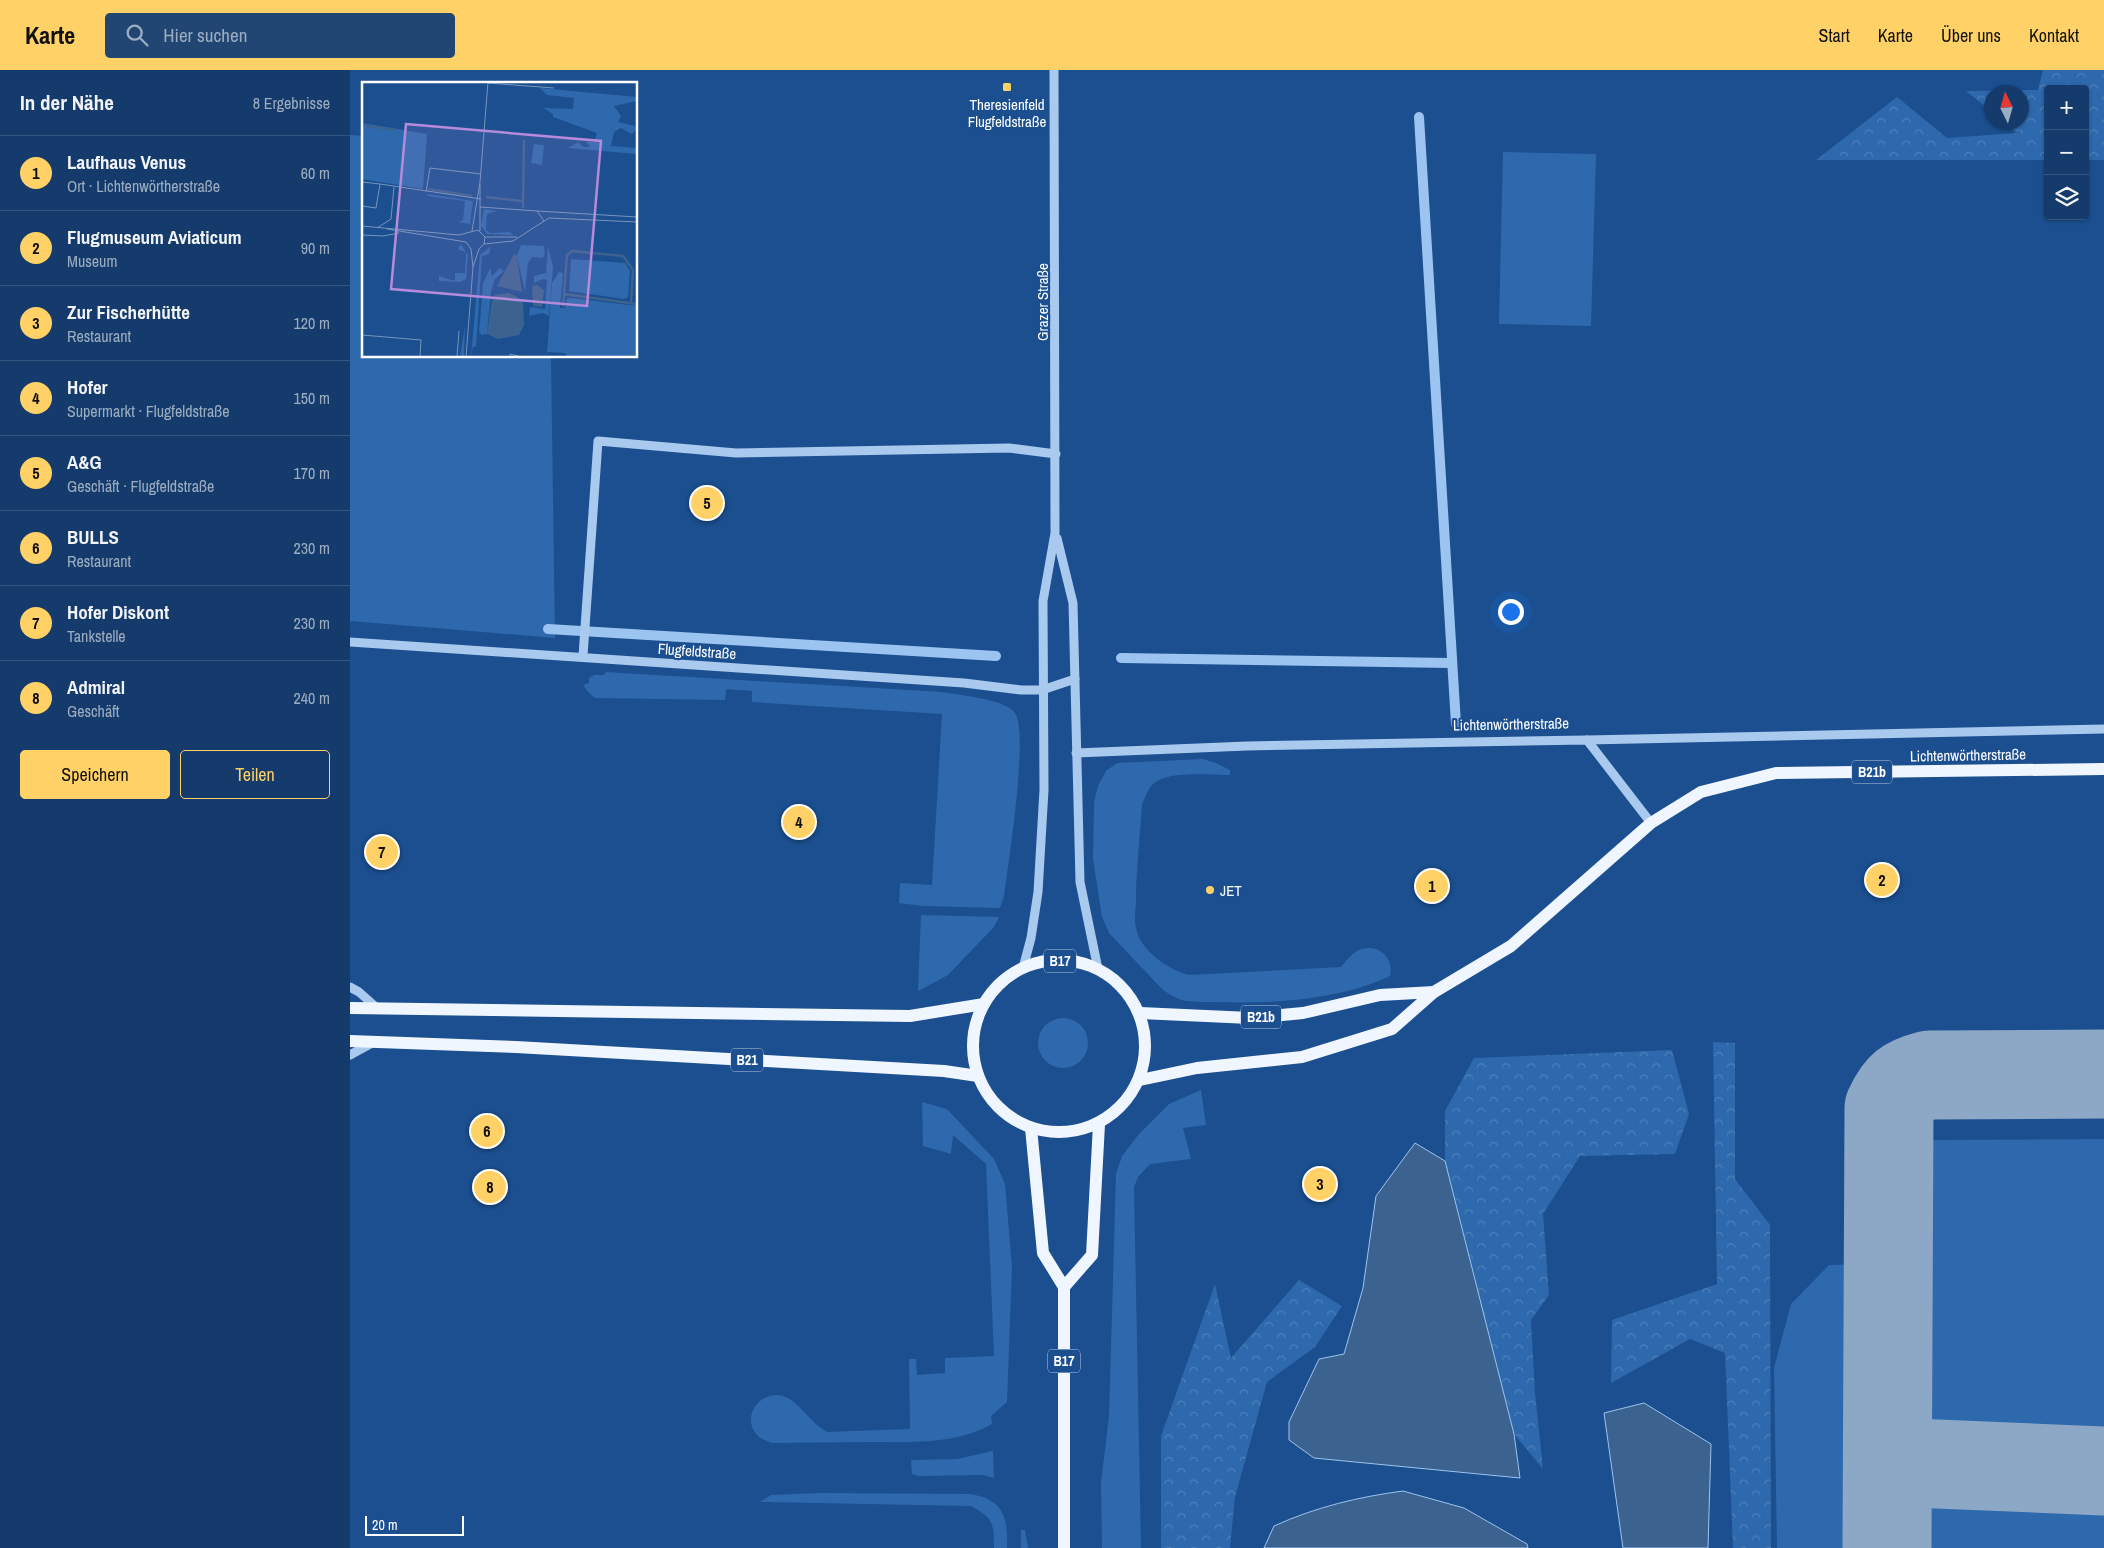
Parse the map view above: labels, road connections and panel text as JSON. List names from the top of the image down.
{
  "streets": {
    "main road": [
      "Lichtenwörtherstraße",
      "B21b",
      "B17",
      "B21"
    ],
    "street": ["Grazer Straße", "Flugfeldstraße"]
  },
  "crossings": [
    ["Lichtenwörtherstraße", "B21b"],
    ["B21b", "B17"],
    ["B21b", "B21"],
    ["B17", "B21"]
  ],
  "places": {
    "transit": ["Theresienfeld Flugfeldstraße"],
    "other": ["JET"]
  },
  "scale_bar": "20 m",
  "north": "top",
  "page": {
    "header": "Karte",
    "search": "Hier suchen",
    "nav": [
      "Start",
      "Karte",
      "Über uns",
      "Kontakt"
    ],
    "heading": ["In der Nähe", "8 Ergebnisse"],
    "map_buttons": ["+", "−"],
    "list": [
      {
        "mark": "1",
        "name": "Laufhaus Venus",
        "note": "Ort · Lichtenwörtherstraße",
        "value": "60 m"
      },
      {
        "mark": "2",
        "name": "Flugmuseum Aviaticum",
        "note": "Museum",
        "value": "90 m"
      },
      {
        "mark": "3",
        "name": "Zur Fischerhütte",
        "note": "Restaurant",
        "value": "120 m"
      },
      {
        "mark": "4",
        "name": "Hofer",
        "note": "Supermarkt · Flugfeldstraße",
        "value": "150 m"
      },
      {
        "mark": "5",
        "name": "A&G",
        "note": "Geschäft · Flugfeldstraße",
        "value": "170 m"
      },
      {
        "mark": "6",
        "name": "BULLS",
        "note": "Restaurant",
        "value": "230 m"
      },
      {
        "mark": "7",
        "name": "Hofer Diskont",
        "note": "Tankstelle",
        "value": "230 m"
      },
      {
        "mark": "8",
        "name": "Admiral",
        "note": "Geschäft",
        "value": "240 m"
      }
    ],
    "pins": [
      "5",
      "4",
      "7",
      "2",
      "1",
      "6",
      "3",
      "8"
    ],
    "buttons": ["Speichern", "Teilen"],
    "scale": "20 m"
  }
}
